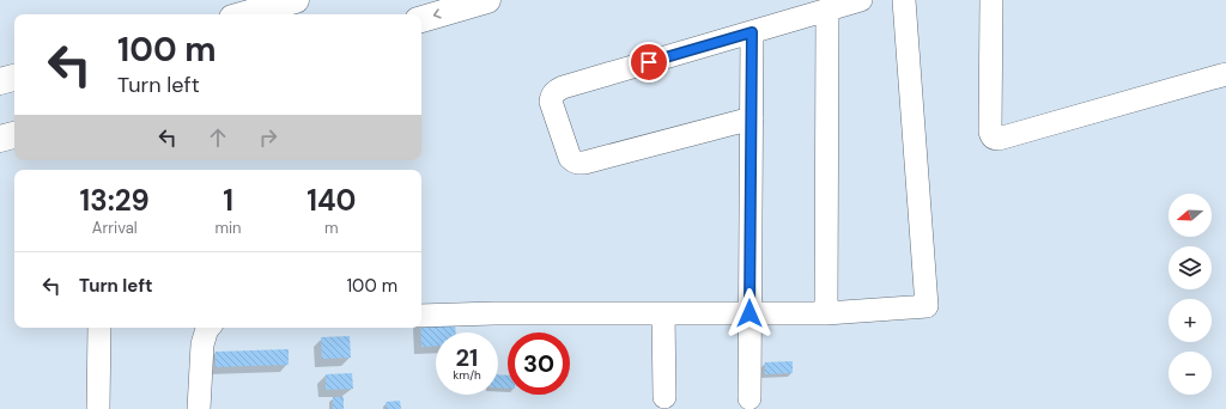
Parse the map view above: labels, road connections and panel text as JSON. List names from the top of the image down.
{
  "north": "left",
  "page": {
    "turn": ["100 m", "Turn left"],
    "eta": [
      "13:29",
      "Arrival",
      "1",
      "min",
      "140",
      "m"
    ],
    "map_buttons": ["+", "−"],
    "list": [
      {
        "name": "Turn left",
        "value": "100 m"
      }
    ],
    "speed": "21 km/h",
    "limit": "30"
  }
}
